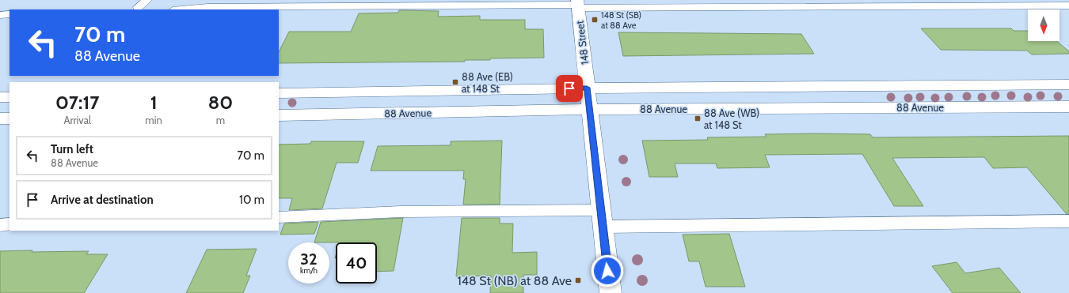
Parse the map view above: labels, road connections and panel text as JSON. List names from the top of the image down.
{
  "streets": {
    "main road": ["148 Street", "88 Avenue"]
  },
  "crossings": [
    ["148 Street", "88 Avenue"]
  ],
  "places": {
    "transit": [
      "148 St (SB) at 88 Ave",
      "88 Ave (EB) at 148 St",
      "88 Ave (WB) at 148 St",
      "148 St (NB) at 88 Ave"
    ]
  },
  "north": "bottom",
  "page": {
    "turn": ["70 m", "88 Avenue"],
    "eta": [
      "07:17",
      "Arrival",
      "1",
      "min",
      "80",
      "m"
    ],
    "list": [
      {
        "name": "Turn left",
        "note": "88 Avenue",
        "value": "70 m"
      },
      {
        "name": "Arrive at destination",
        "value": "10 m"
      }
    ],
    "speed": "32 km/h",
    "limit": "40"
  }
}
